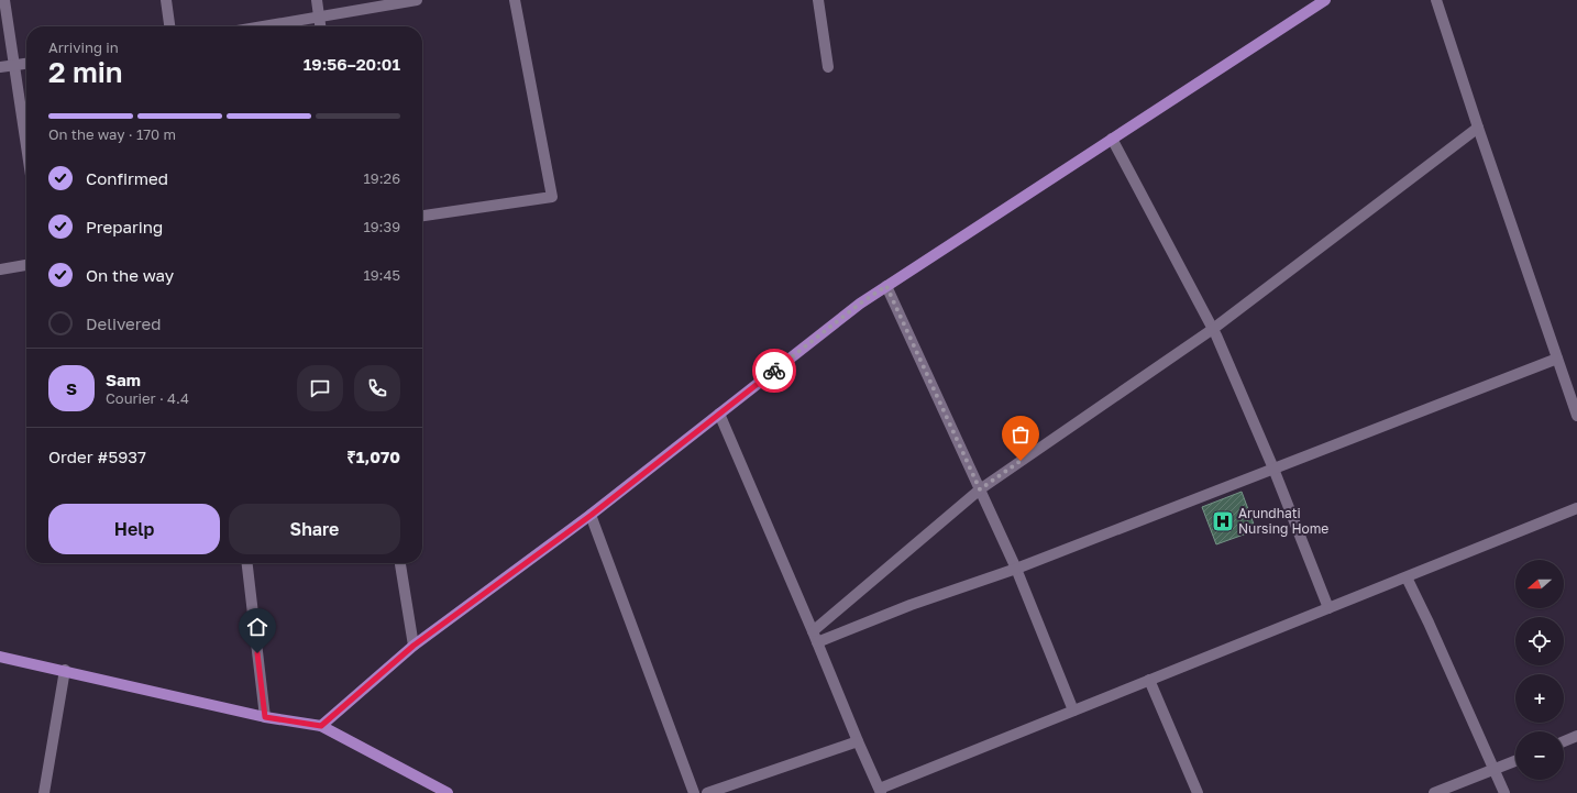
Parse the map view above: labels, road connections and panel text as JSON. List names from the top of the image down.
{
  "places": {
    "hospital": ["Arundhati Nursing Home"]
  },
  "north": "left",
  "page": {
    "heading": ["2 min", "Arriving in", "19:56–20:01"],
    "panel": [
      "Sam",
      "Courier · 4.4",
      "Order #5937",
      "₹1,070"
    ],
    "bar": "On the way · 170 m",
    "list": [
      ["Confirmed", "19:26"],
      ["Preparing", "19:39"],
      ["On the way", "19:45"],
      "Delivered"
    ],
    "round": "S",
    "buttons": ["Help", "Share"],
    "map_buttons": ["+", "−"]
  }
}
